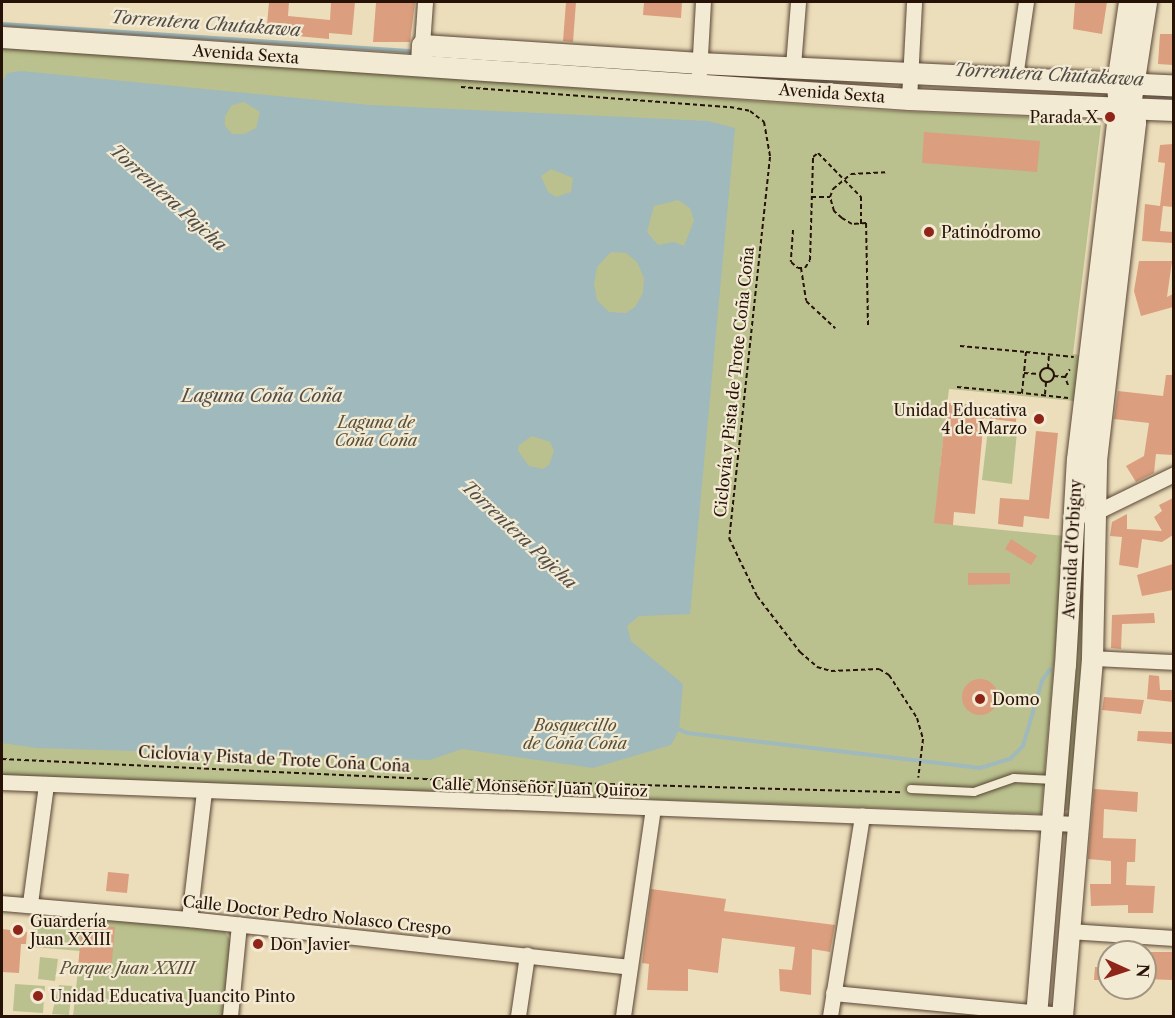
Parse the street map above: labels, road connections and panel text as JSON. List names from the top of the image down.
{
  "streets": {
    "main road": ["Avenida Sexta", "Avenida d'Orbigny"],
    "street": ["Calle Monseñor Juan Quiroz", "Calle Doctor Pedro Nolasco Crespo"],
    "path": ["Ciclovía y Pista de Trote Coña Coña"]
  },
  "crossings": [
    ["Avenida Sexta", "Avenida d'Orbigny"],
    ["Avenida d'Orbigny", "Calle Monseñor Juan Quiroz"]
  ],
  "water": ["Torrentera Chutakawa", "Torrentera Pajcha", "Laguna Coña Coña"],
  "parks": ["Laguna de Coña Coña", "Bosquecillo de Coña Coña", "Parque Juan XXIII"],
  "places": [
    "Parada X",
    "Patinódromo",
    "Unidad Educativa 4 de Marzo",
    "Domo",
    "Guardería Juan XXIII",
    "Don Javier",
    "Unidad Educativa Juancito Pinto"
  ],
  "north": "right"
}
